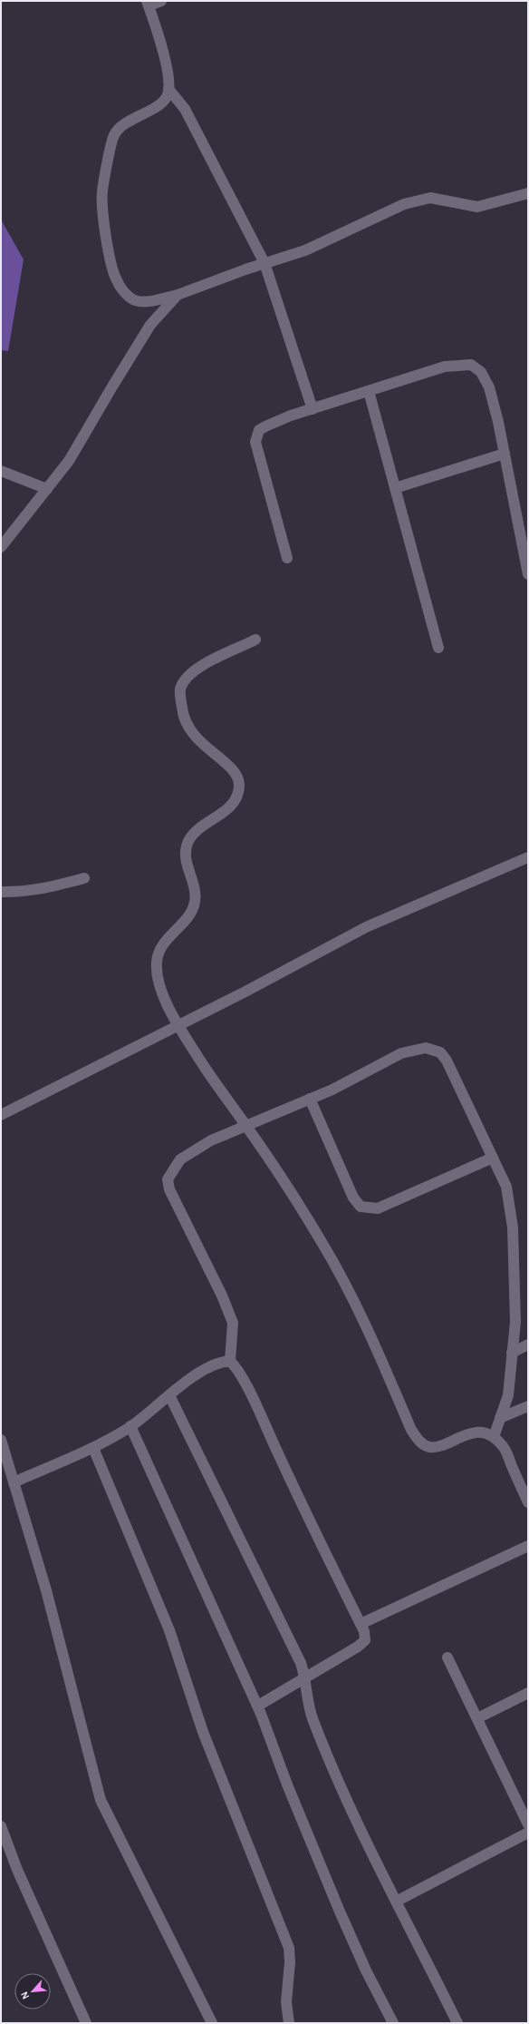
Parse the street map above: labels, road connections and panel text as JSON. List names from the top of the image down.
{
  "north": "bottom left"
}
